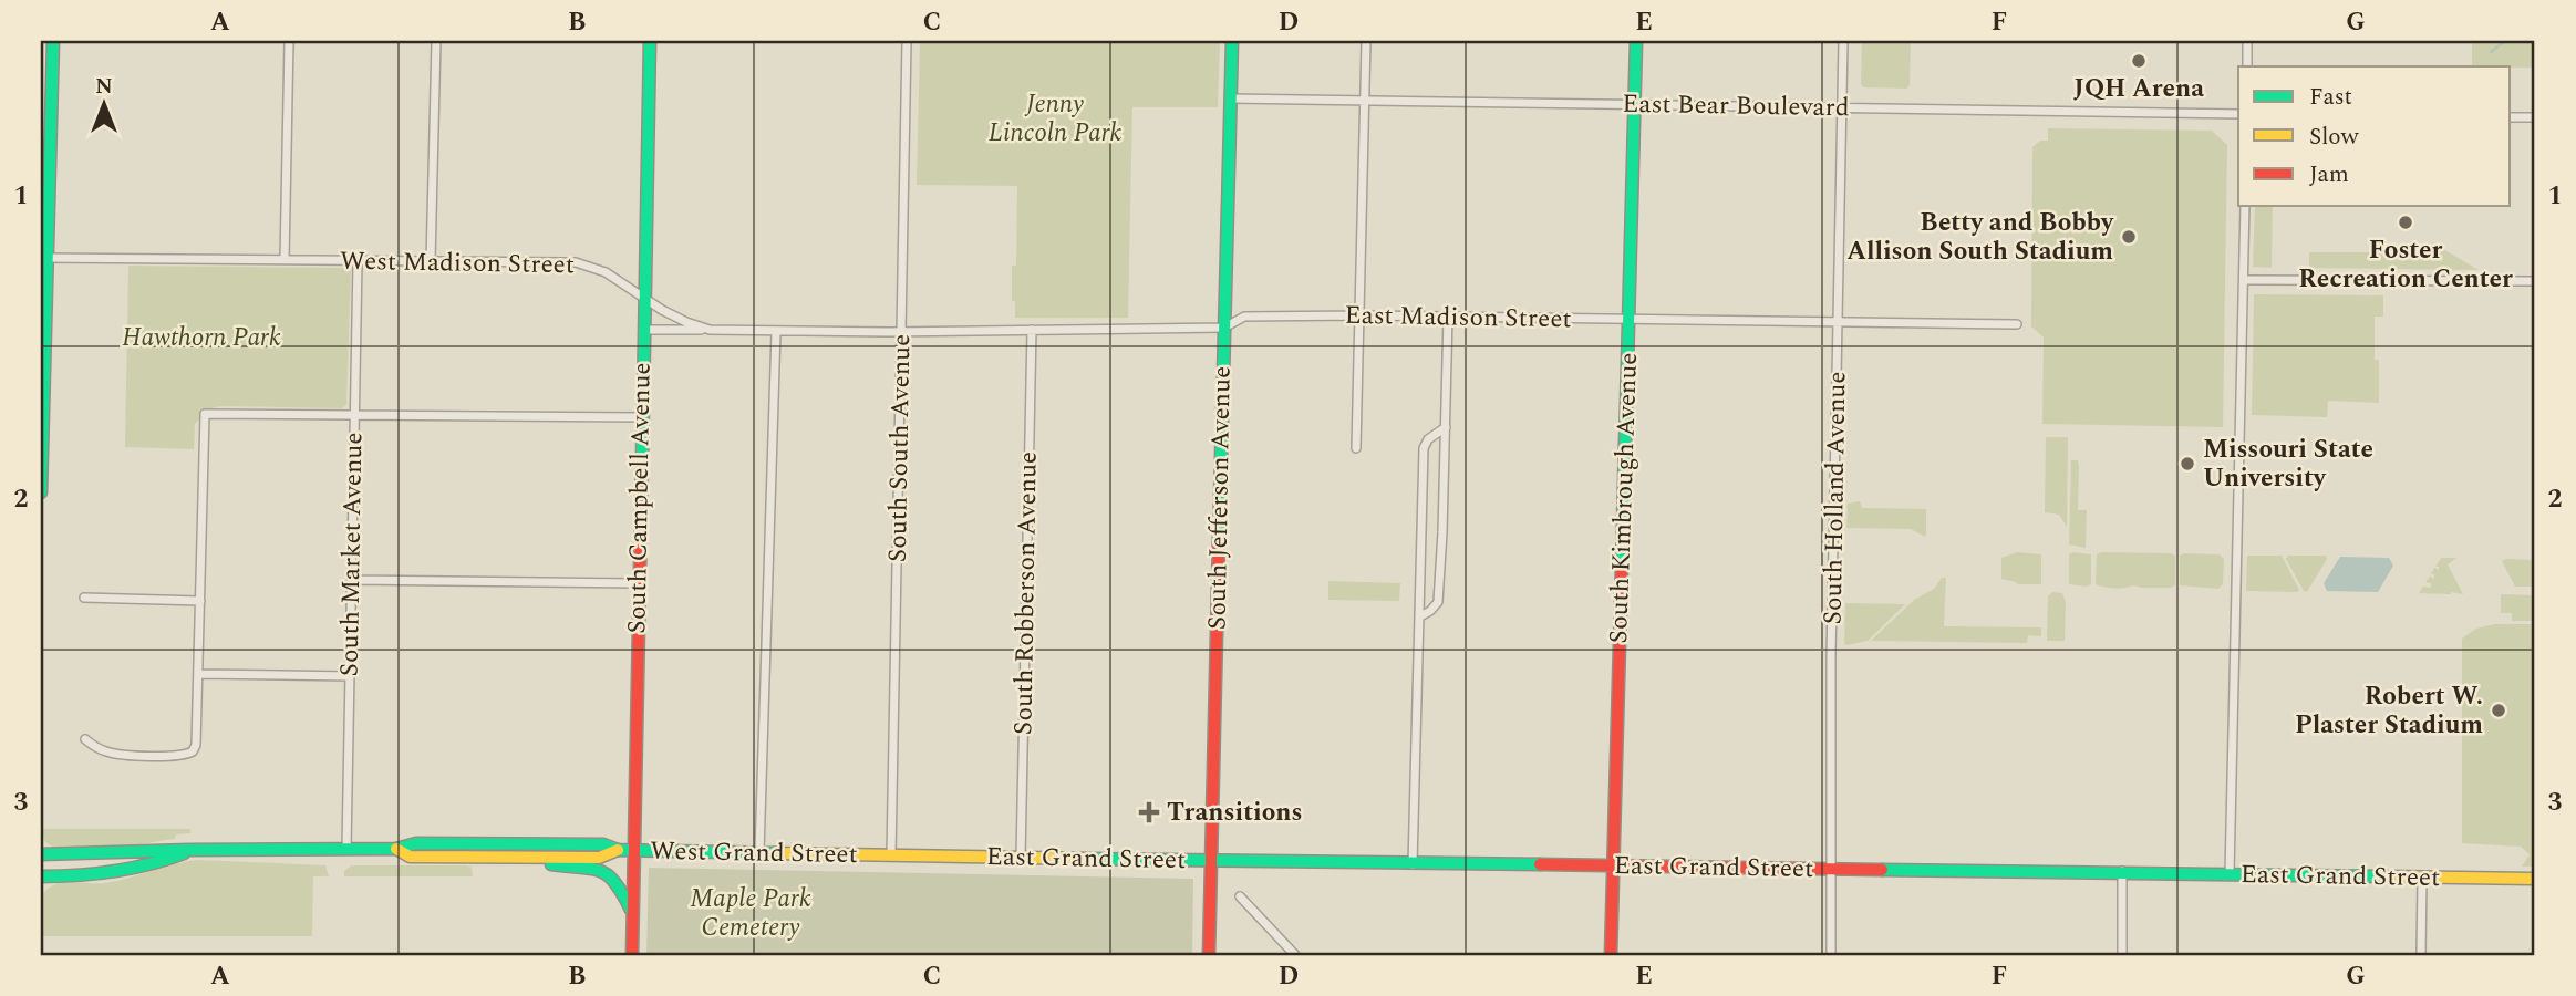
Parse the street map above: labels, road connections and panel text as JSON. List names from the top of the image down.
{
  "streets": {
    "main road": [
      "South Campbell Avenue",
      "South Jefferson Avenue",
      "South Kimbrough Avenue",
      "West Grand Street",
      "East Grand Street"
    ],
    "street": [
      "East Bear Boulevard",
      "West Madison Street",
      "East Madison Street",
      "South South Avenue",
      "South Holland Avenue",
      "South Market Avenue",
      "South Robberson Avenue"
    ]
  },
  "crossings": [
    ["East Bear Boulevard", "South Jefferson Avenue"],
    ["East Bear Boulevard", "South Kimbrough Avenue"],
    ["East Bear Boulevard", "South Holland Avenue"],
    ["West Madison Street", "East Madison Street"],
    ["West Madison Street", "South South Avenue"],
    ["West Madison Street", "South Campbell Avenue"],
    ["West Madison Street", "South Market Avenue"],
    ["East Madison Street", "South South Avenue"],
    ["East Madison Street", "South Jefferson Avenue"],
    ["East Madison Street", "South Kimbrough Avenue"],
    ["East Madison Street", "South Holland Avenue"],
    ["East Madison Street", "South Robberson Avenue"],
    ["South South Avenue", "West Grand Street"],
    ["South South Avenue", "East Grand Street"],
    ["South Campbell Avenue", "West Grand Street"],
    ["South Jefferson Avenue", "East Grand Street"],
    ["South Kimbrough Avenue", "East Grand Street"],
    ["South Holland Avenue", "East Grand Street"],
    ["South Market Avenue", "West Grand Street"],
    ["South Robberson Avenue", "East Grand Street"],
    ["West Grand Street", "East Grand Street"]
  ],
  "parks": ["Jenny Lincoln Park", "Hawthorn Park", "Maple Park Cemetery"],
  "places": {
    "other": [
      "JQH Arena",
      "Foster Recreation Center",
      "Betty and Bobby Allison South Stadium",
      "Missouri State University",
      "Robert W. Plaster Stadium"
    ],
    "health": ["Transitions"]
  },
  "legend": ["Fast", "Slow", "Jam"],
  "north": "top",
  "grid": {
    "columns": [
      "A",
      "B",
      "C",
      "D",
      "E",
      "F",
      "G"
    ],
    "rows": ["1", "2", "3"]
  }
}
